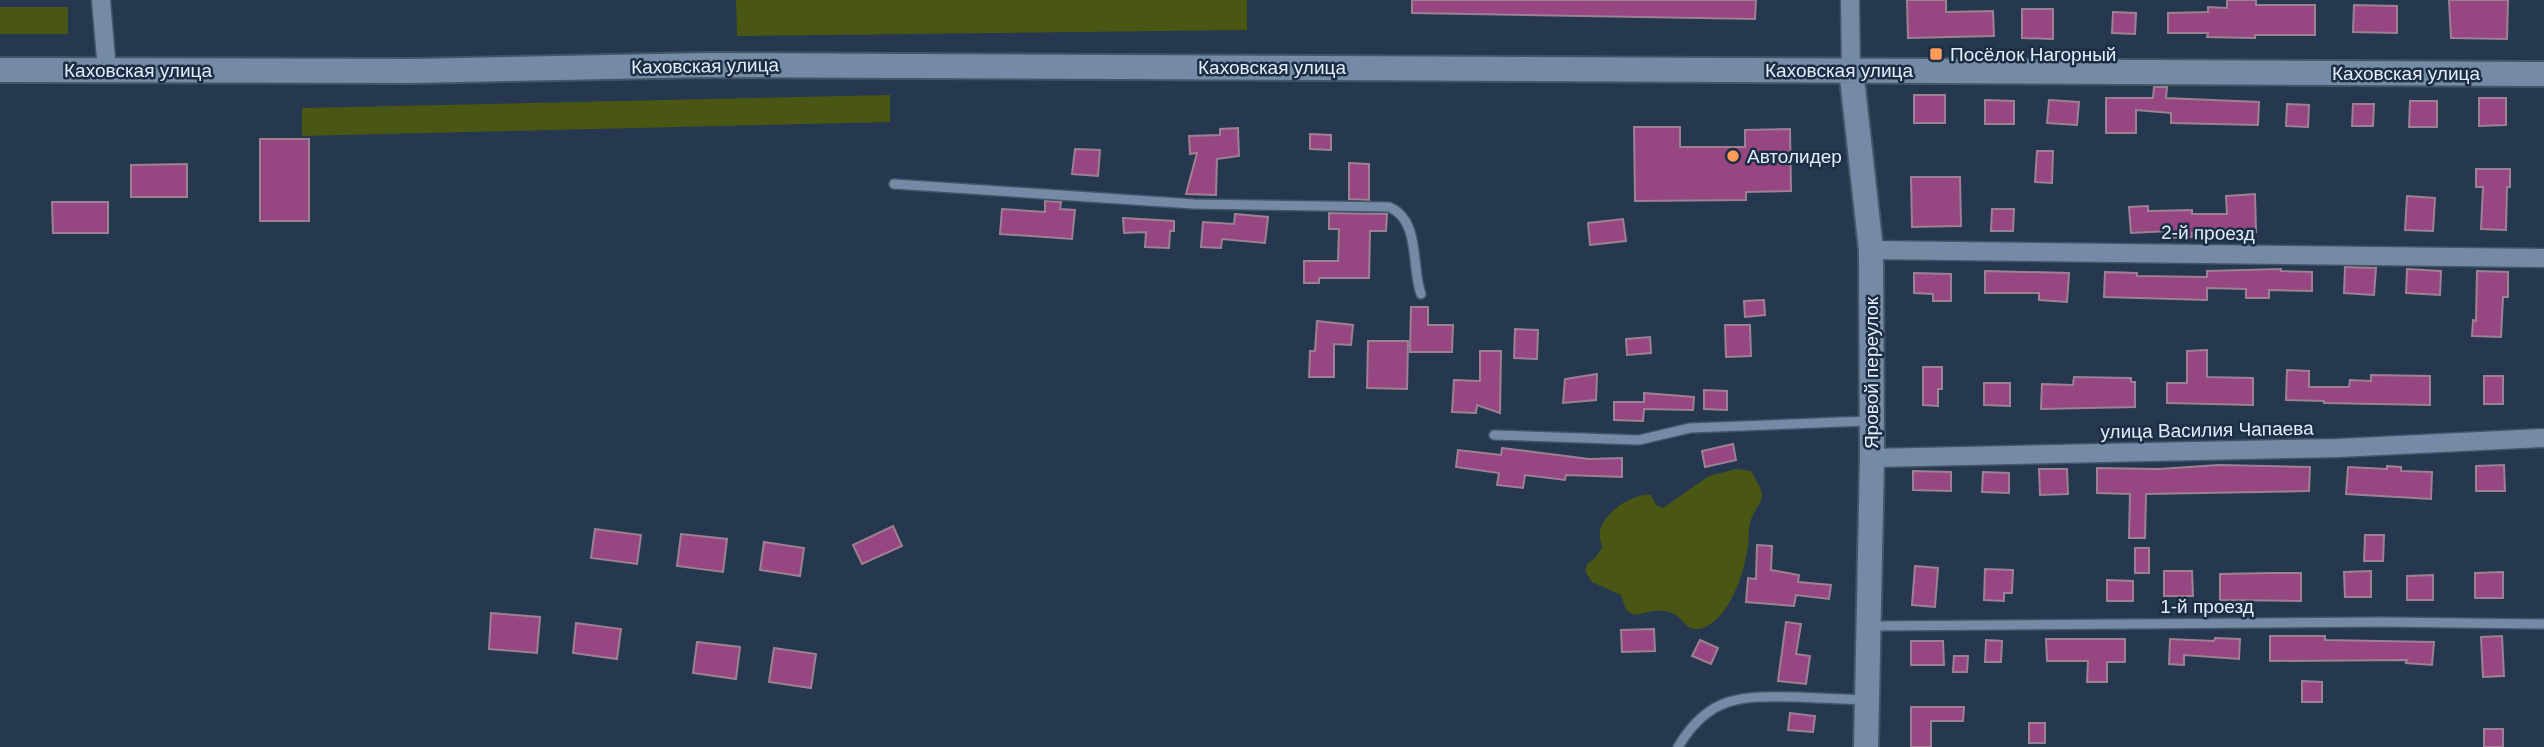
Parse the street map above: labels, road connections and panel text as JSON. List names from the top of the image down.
{
  "streets": {
    "main road": ["Каховская улица", "Яровой переулок"],
    "street": ["2-й проезд", "улица Василия Чапаева"],
    "lane": ["1-й проезд"]
  },
  "crossings": [
    ["Каховская улица", "Яровой переулок"],
    ["2-й проезд", "Яровой переулок"],
    ["Яровой переулок", "улица Василия Чапаева"],
    ["Яровой переулок", "1-й проезд"]
  ],
  "places": {
    "transit": ["Посёлок Нагорный"],
    "other": ["Автолидер"]
  }
}
